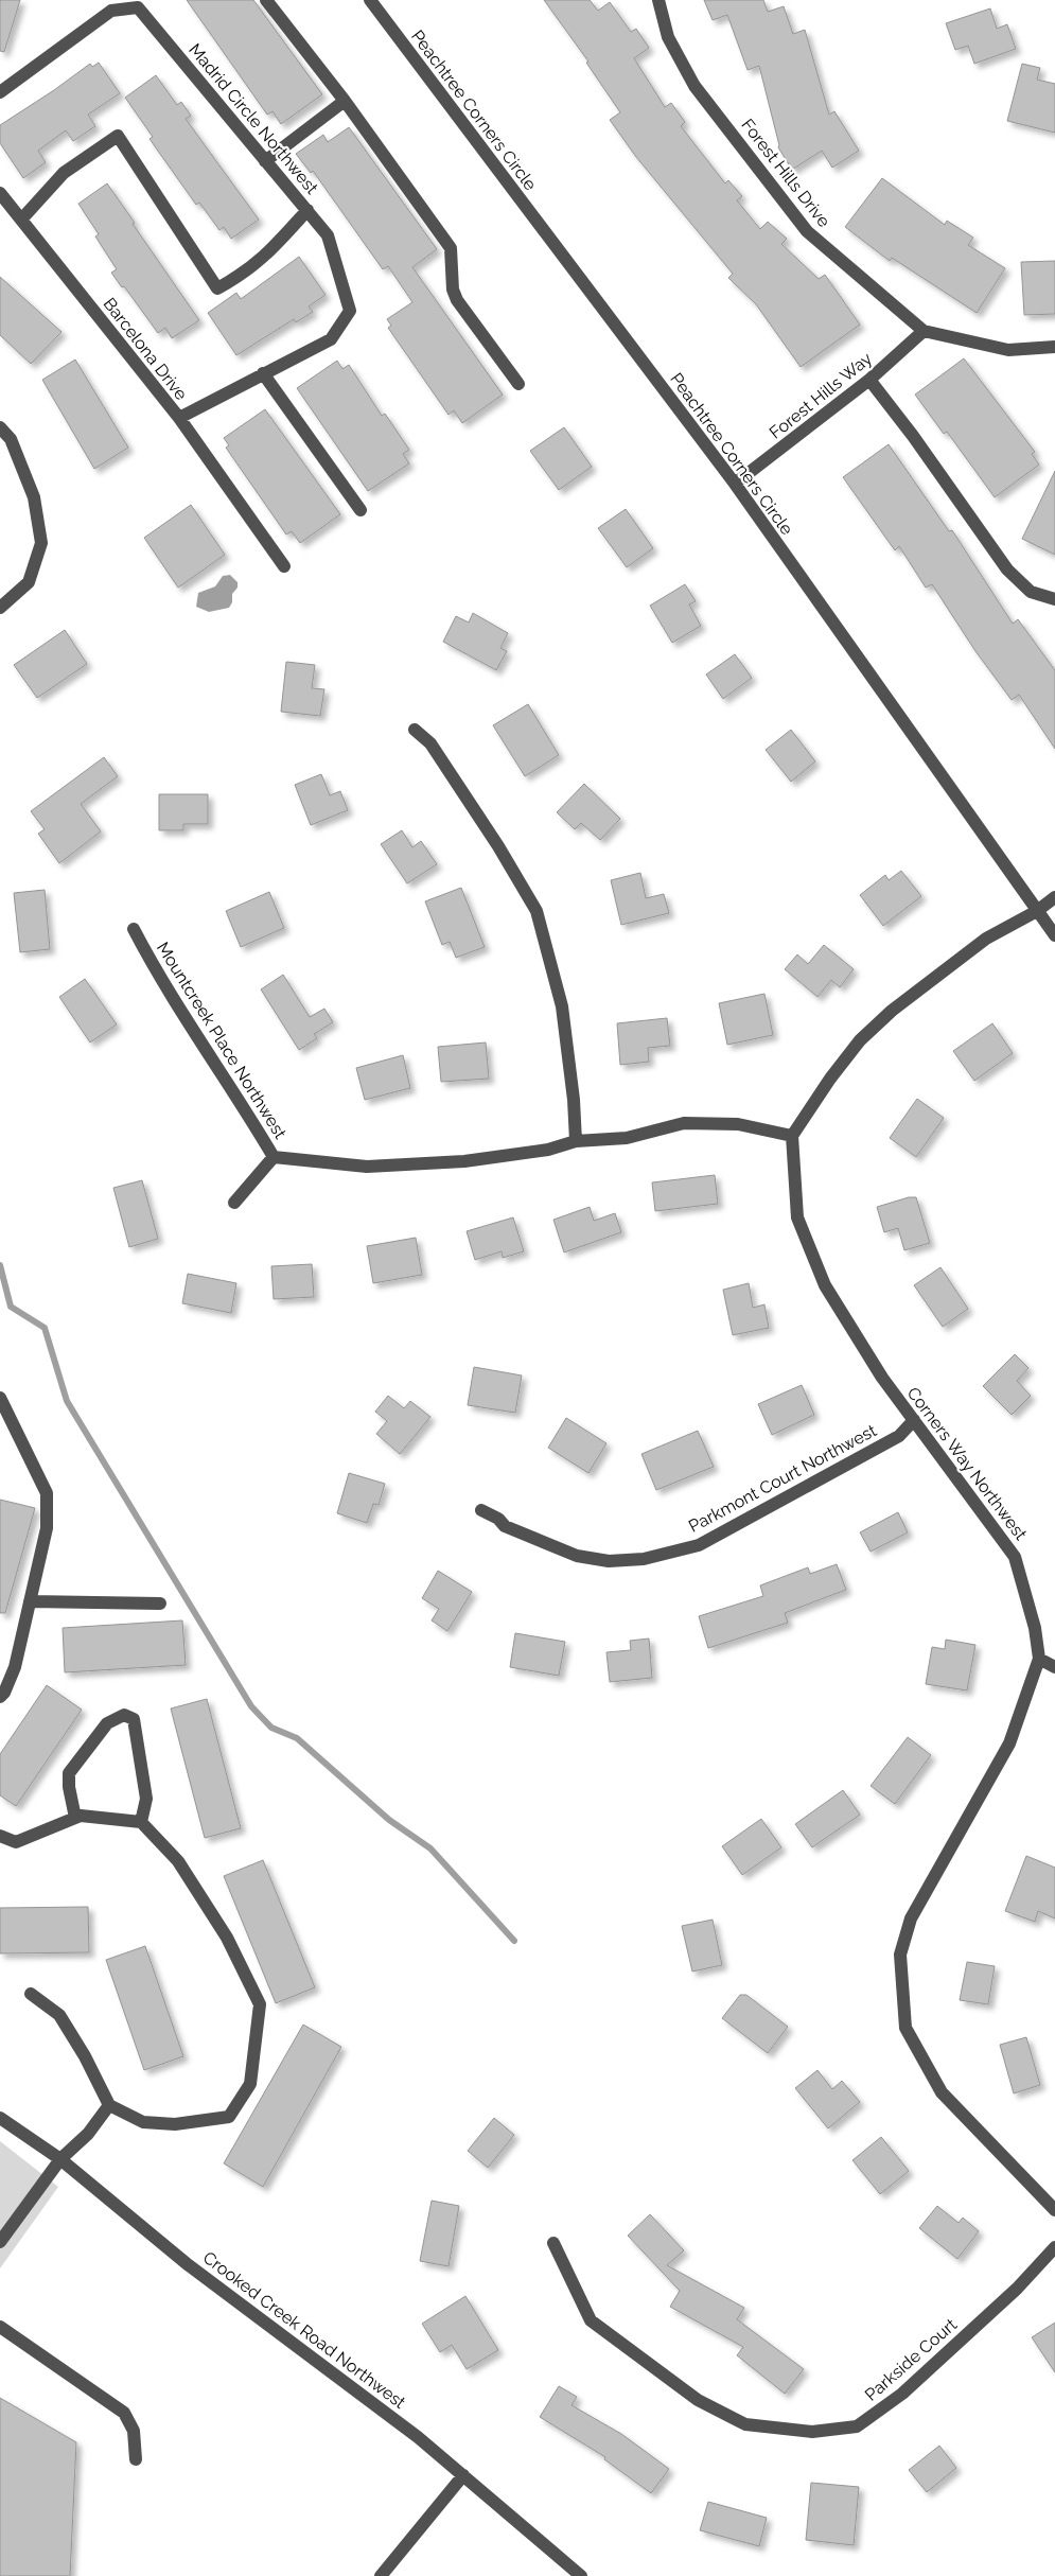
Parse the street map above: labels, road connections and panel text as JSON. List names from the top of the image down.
{
  "streets": {
    "street": [
      "Peachtree Corners Circle",
      "Madrid Circle Northwest",
      "Forest Hills Drive",
      "Barcelona Drive",
      "Forest Hills Way",
      "Mountcreek Place Northwest",
      "Corners Way Northwest",
      "Parkmont Court Northwest",
      "Crooked Creek Road Northwest",
      "Parkside Court"
    ]
  },
  "crossings": [
    ["Peachtree Corners Circle", "Forest Hills Way"],
    ["Madrid Circle Northwest", "Barcelona Drive"],
    ["Forest Hills Drive", "Forest Hills Way"],
    ["Mountcreek Place Northwest", "Corners Way Northwest"],
    ["Corners Way Northwest", "Parkmont Court Northwest"]
  ]
}
